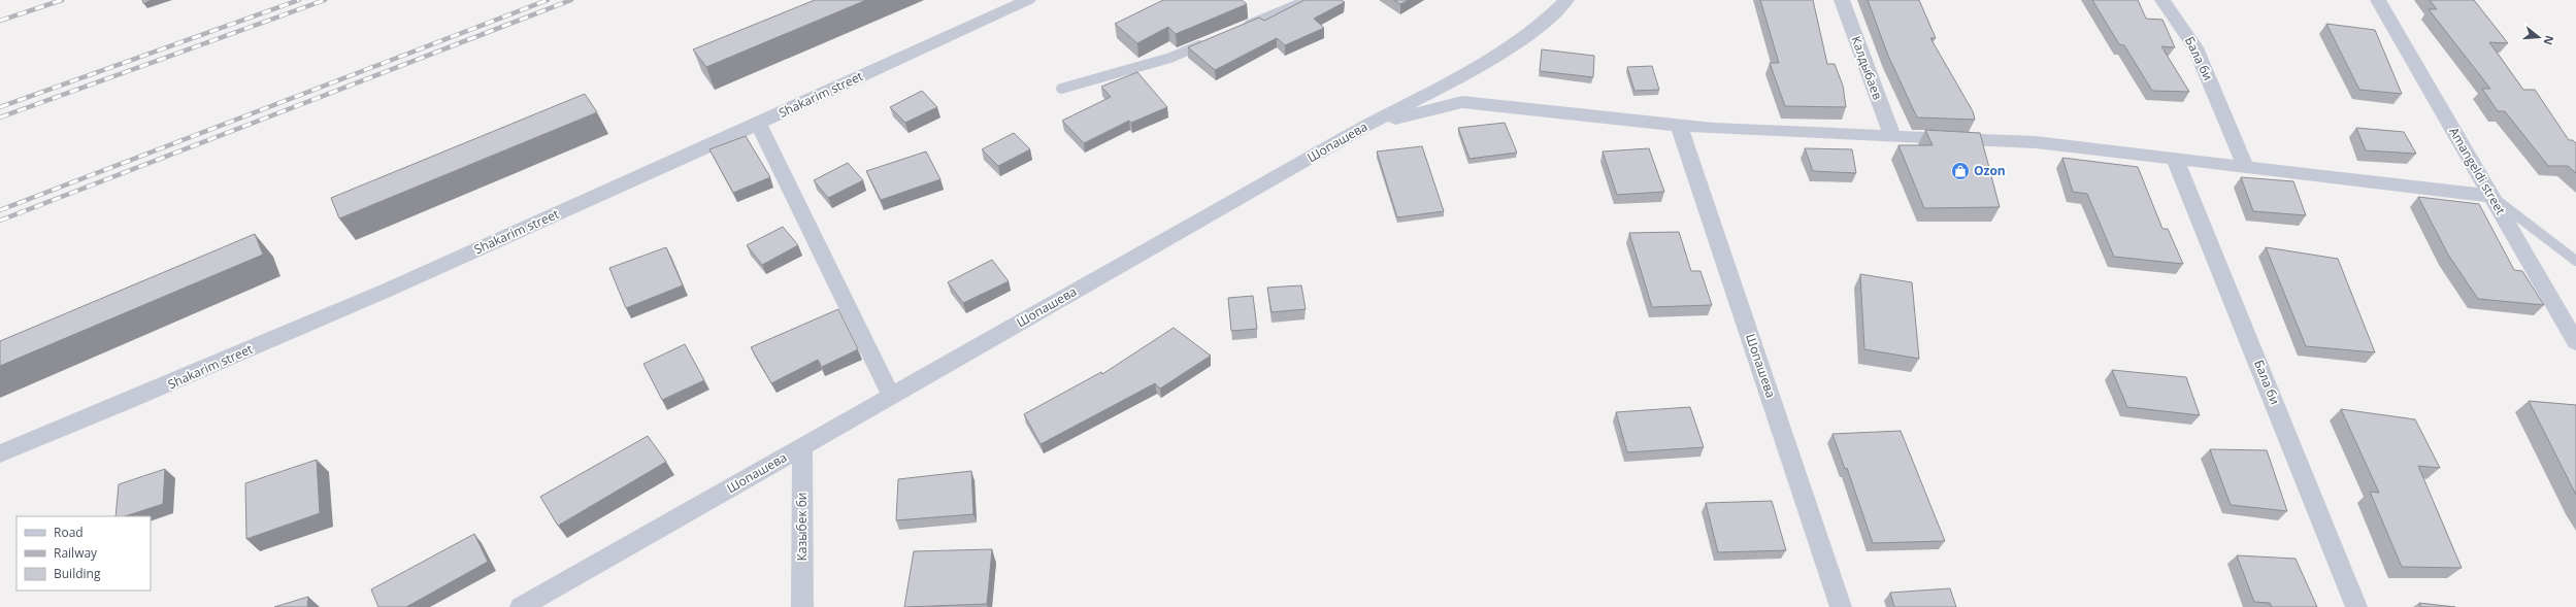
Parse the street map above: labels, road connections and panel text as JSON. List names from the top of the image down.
{
  "streets": {
    "street": [
      "Бала би",
      "Калдыбаев",
      "Shakarim street",
      "Шопашева",
      "Amangeldi street",
      "Казыбек би"
    ]
  },
  "crossings": [
    ["Шопашева", "Казыбек би"]
  ],
  "places": {
    "shop": ["Ozon"]
  },
  "legend": ["Road", "Railway", "Building"],
  "north": "right"
}
